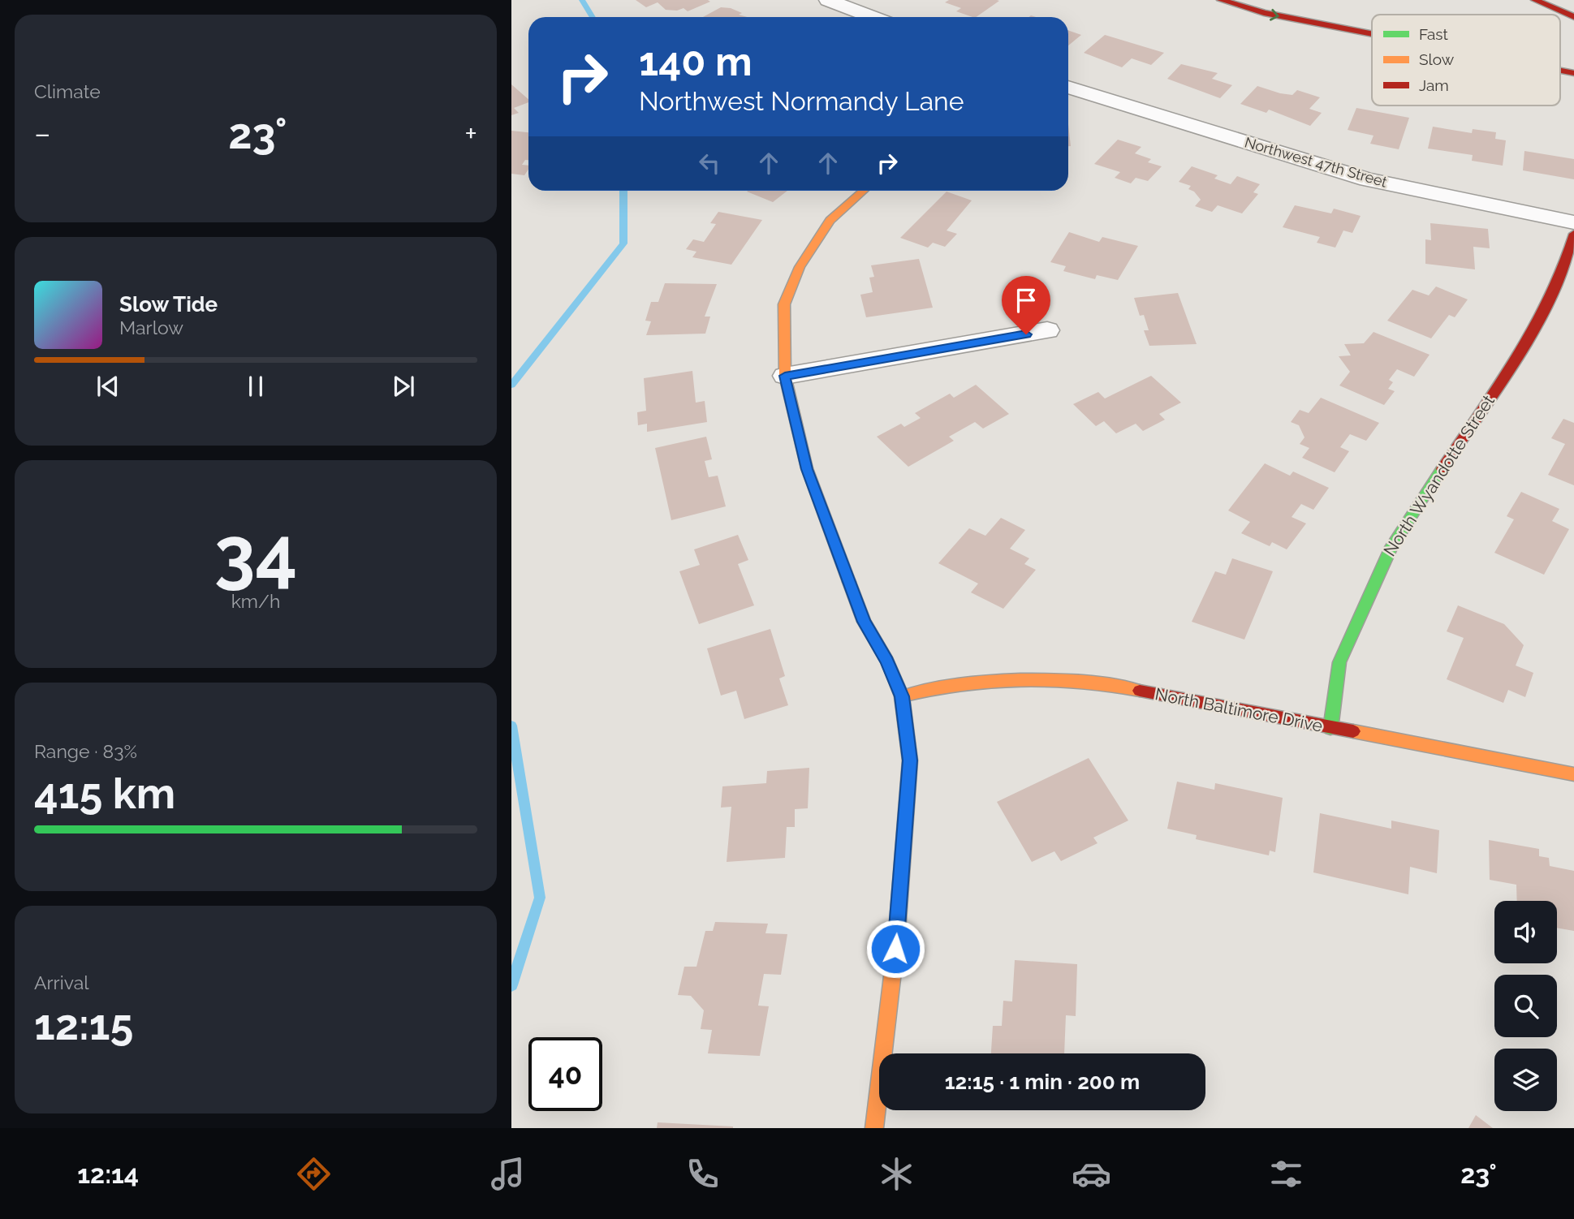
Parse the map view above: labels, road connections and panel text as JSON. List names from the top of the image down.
{
  "streets": {
    "main road": ["North Wyandotte Street", "North Baltimore Drive"],
    "street": ["Northwest 47th Street"]
  },
  "crossings": [
    ["North Wyandotte Street", "North Baltimore Drive"]
  ],
  "legend": ["Fast", "Slow", "Jam"],
  "page": {
    "tile": [
      "Climate",
      ["34", "km/h"],
      ["Range · 83%", "415 km"],
      ["Arrival", "12:15"]
    ],
    "turn": ["140 m", "Northwest Normandy Lane"],
    "heat": ["−", "23°", "+"],
    "song": ["Slow Tide", "Marlow"],
    "limit": "40",
    "trip": "12:15 · 1 min · 200 m",
    "tabs": ["12:14", "23°"]
  }
}
